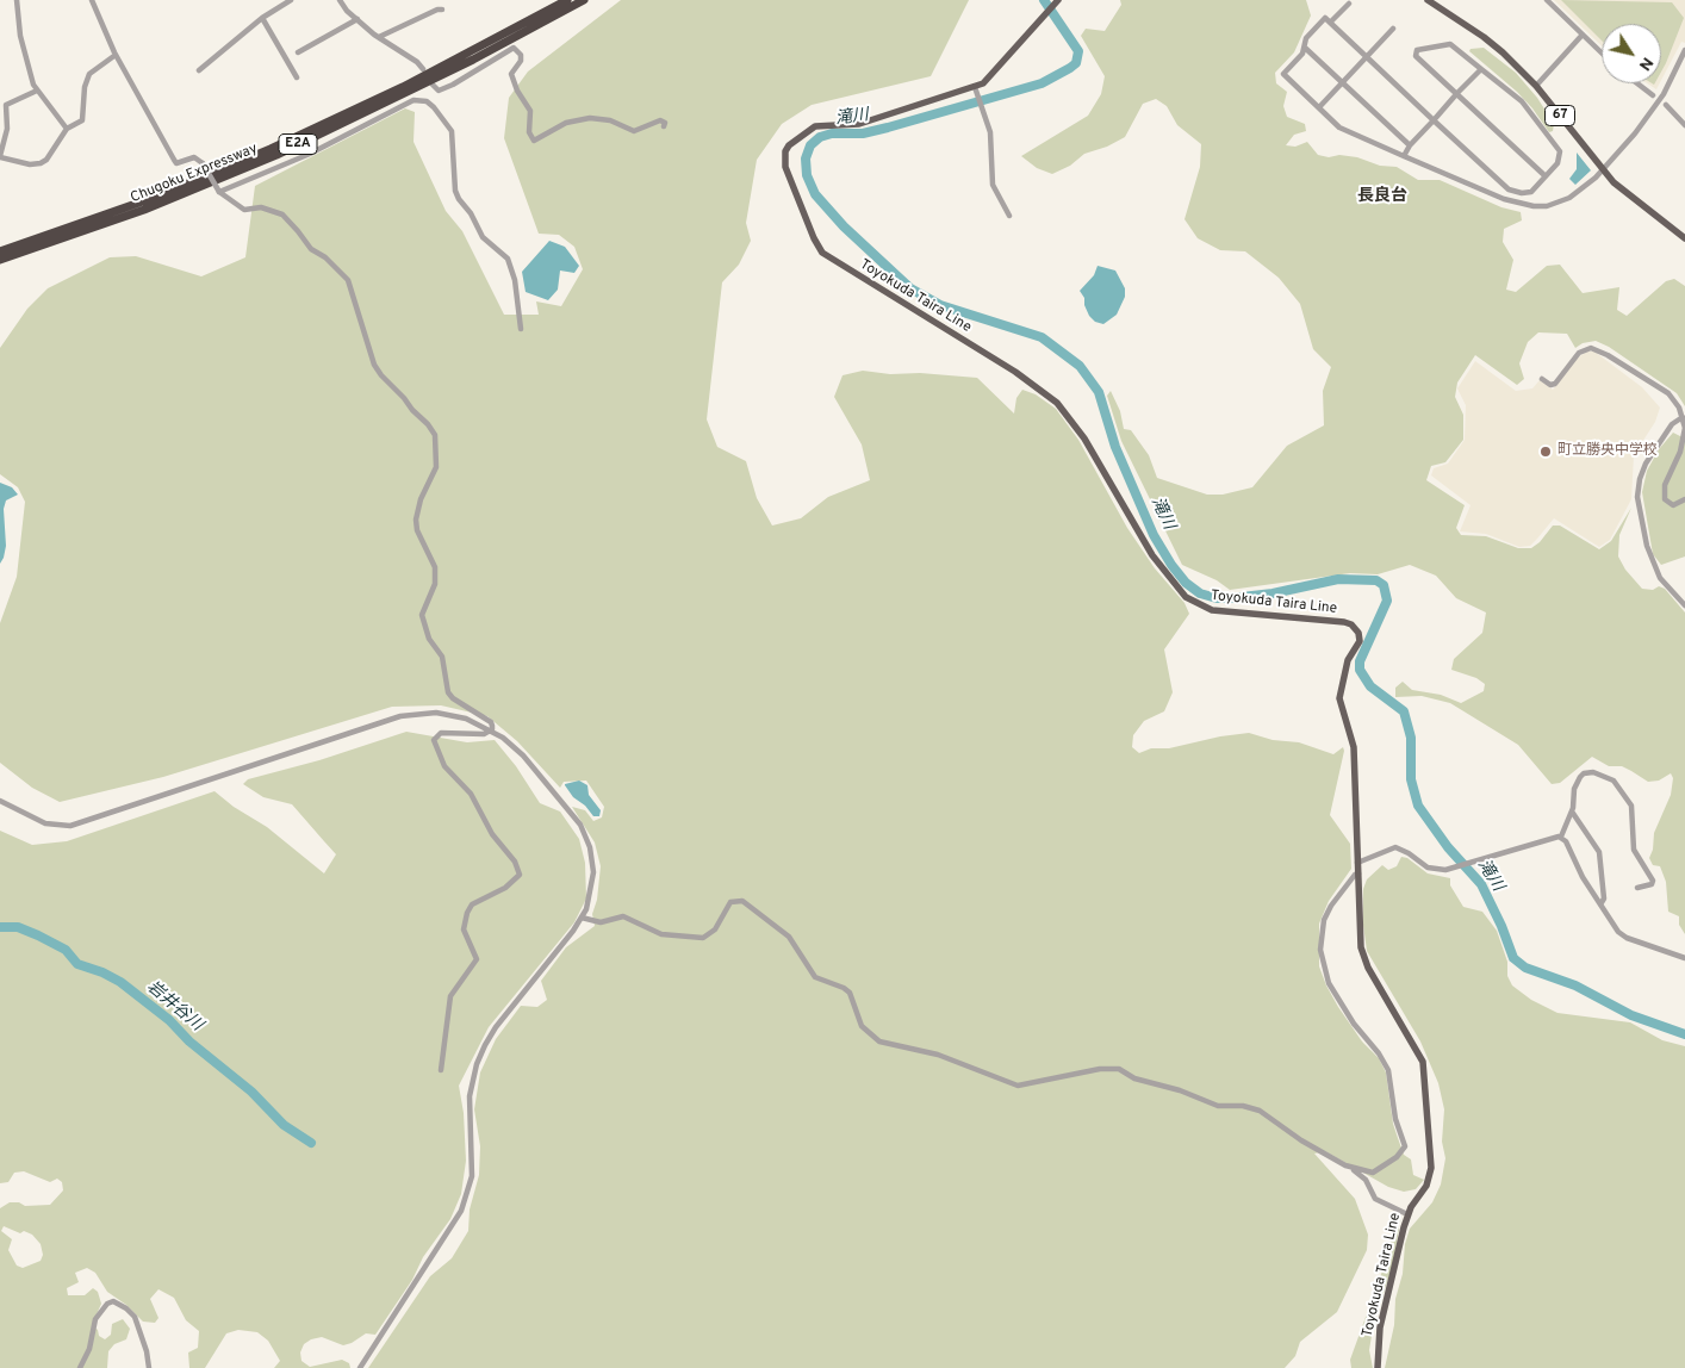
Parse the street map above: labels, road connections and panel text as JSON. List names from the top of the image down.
{
  "streets": {
    "highway": ["E2A", "Chugoku Expressway"],
    "main road": ["67", "Toyokuda Taira Line"]
  },
  "districts": ["長良台"],
  "water": ["滝川", "岩井谷川"],
  "places": ["町立勝央中学校"],
  "north": "bottom right"
}
